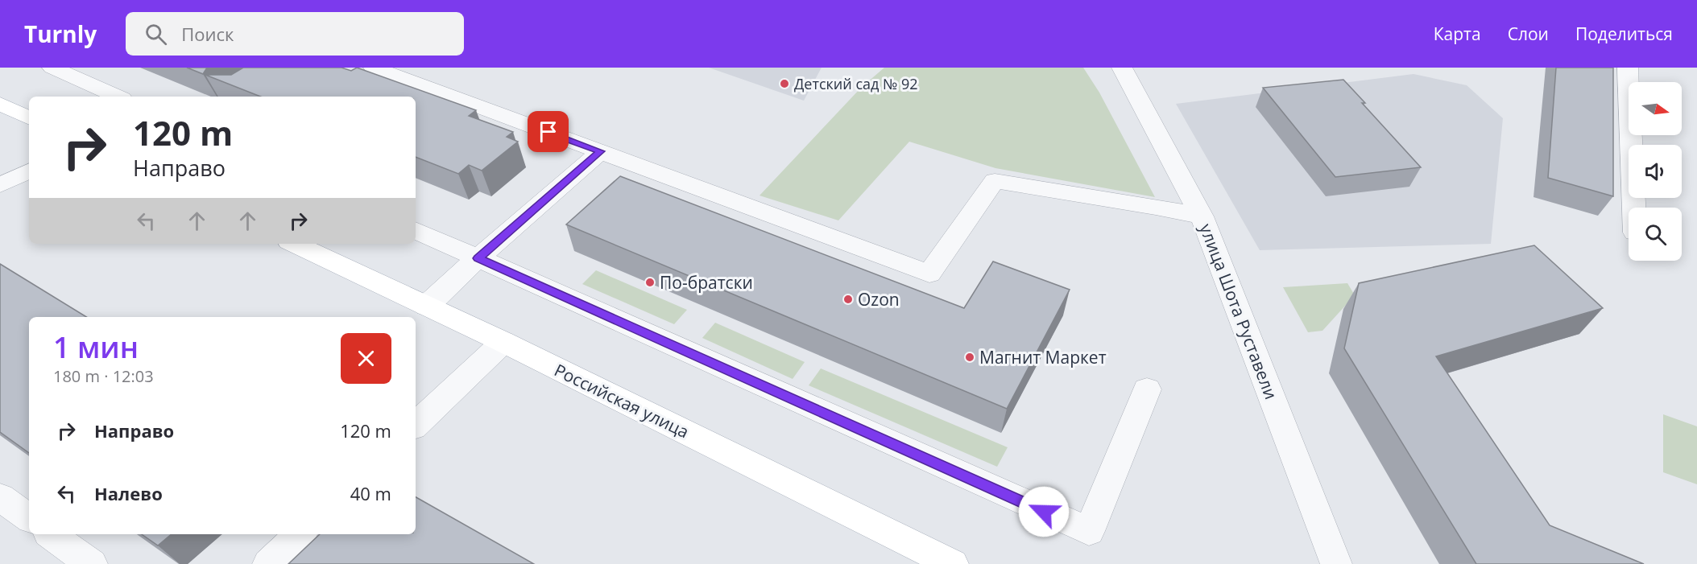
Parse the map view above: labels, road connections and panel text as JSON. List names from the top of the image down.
{
  "streets": {
    "main road": ["Российская улица"],
    "street": ["улица Шота Руставели"]
  },
  "places": [
    "Детский сад № 92",
    "По-братски",
    "Ozon",
    "Магнит Маркет"
  ],
  "north": "right",
  "page": {
    "header": "Turnly",
    "search": "Поиск",
    "nav": ["Карта", "Слои", "Поделиться"],
    "turn": ["120 m", "Направо"],
    "heading": ["1 мин", "180 m · 12:03"],
    "list": [
      {
        "name": "Направо",
        "value": "120 m"
      },
      {
        "name": "Налево",
        "value": "40 m"
      }
    ]
  }
}
